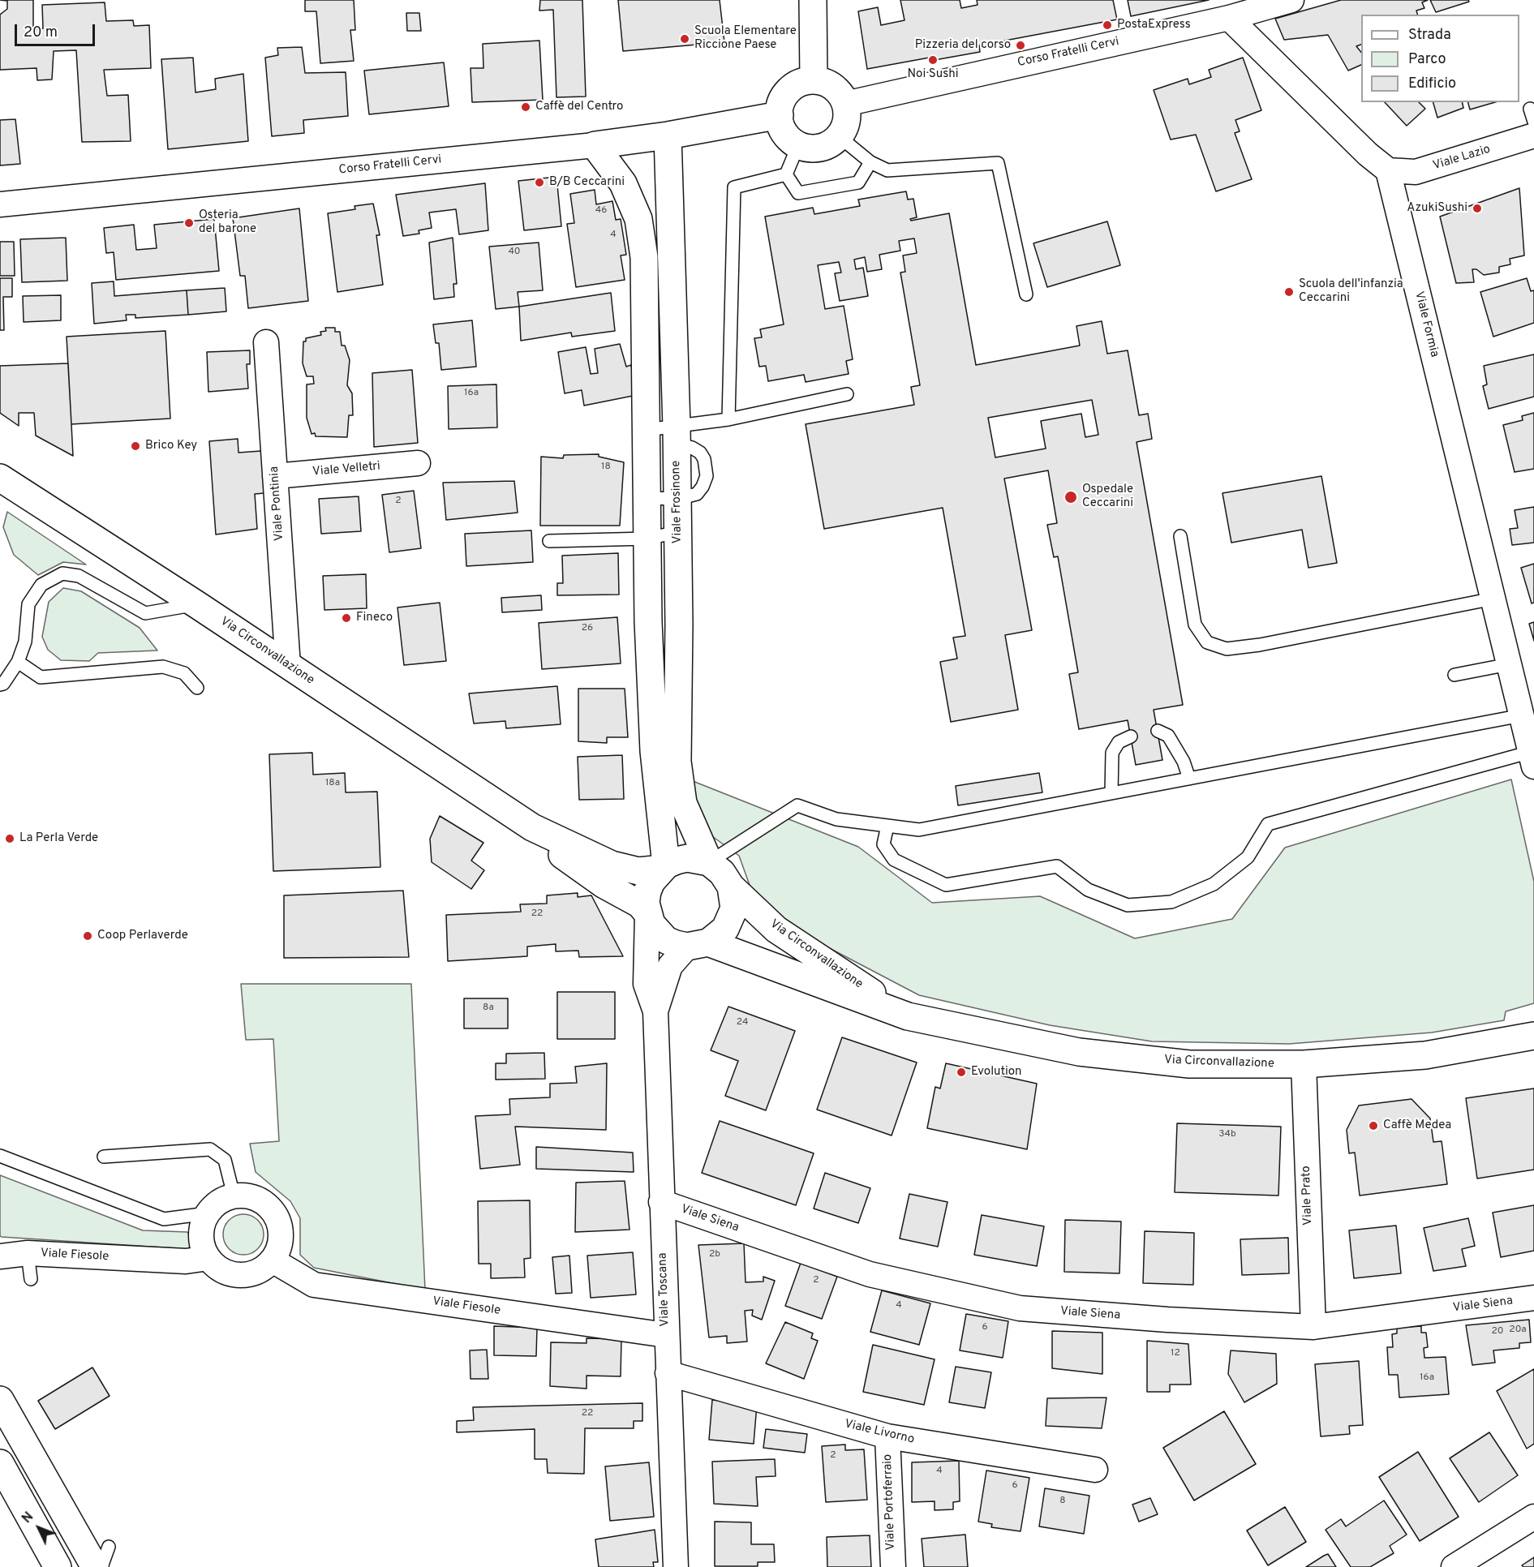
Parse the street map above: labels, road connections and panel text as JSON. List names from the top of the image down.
{
  "streets": {
    "main road": ["Corso Fratelli Cervi", "Viale Frosinone", "Via Circonvallazione"],
    "street": [
      "Viale Lazio",
      "Viale Formia",
      "Viale Velletri",
      "Viale Pontinia",
      "Viale Prato",
      "Viale Siena",
      "Viale Fiesole",
      "Viale Toscana",
      "Viale Livorno",
      "Viale Portoferraio"
    ]
  },
  "crossings": [
    ["Corso Fratelli Cervi", "Viale Frosinone"],
    ["Viale Lazio", "Viale Formia"],
    ["Viale Velletri", "Viale Pontinia"],
    ["Viale Frosinone", "Via Circonvallazione"],
    ["Viale Frosinone", "Viale Toscana"],
    ["Viale Pontinia", "Via Circonvallazione"],
    ["Via Circonvallazione", "Viale Prato"],
    ["Via Circonvallazione", "Viale Toscana"],
    ["Viale Prato", "Viale Siena"],
    ["Viale Siena", "Viale Toscana"],
    ["Viale Fiesole", "Viale Toscana"],
    ["Viale Toscana", "Viale Livorno"],
    ["Viale Livorno", "Viale Portoferraio"]
  ],
  "places": [
    "PostaExpress",
    "Scuola Elementare Riccione Paese",
    "Pizzeria del corso",
    "Noi Sushi",
    "Caffè del Centro",
    "B/B Ceccarini",
    "AzukiSushi",
    "Osteria del barone",
    "Scuola dell'infanzia Ceccarini",
    "Brico Key",
    "Ospedale Ceccarini",
    "Fineco",
    "La Perla Verde",
    "Coop Perlaverde",
    "Evolution",
    "Caffè Medea"
  ],
  "house_numbers": [
    "46",
    "4",
    "40",
    "16a",
    "18",
    "2",
    "26",
    "18a",
    "22",
    "8a",
    "24",
    "34b",
    "2b",
    "2",
    "4",
    "6",
    "20a",
    "20",
    "12",
    "16a",
    "22",
    "2",
    "4",
    "6",
    "8"
  ],
  "legend": ["Strada", "Parco", "Edificio"],
  "scale_bar": "20 m",
  "north": "top left"
}
